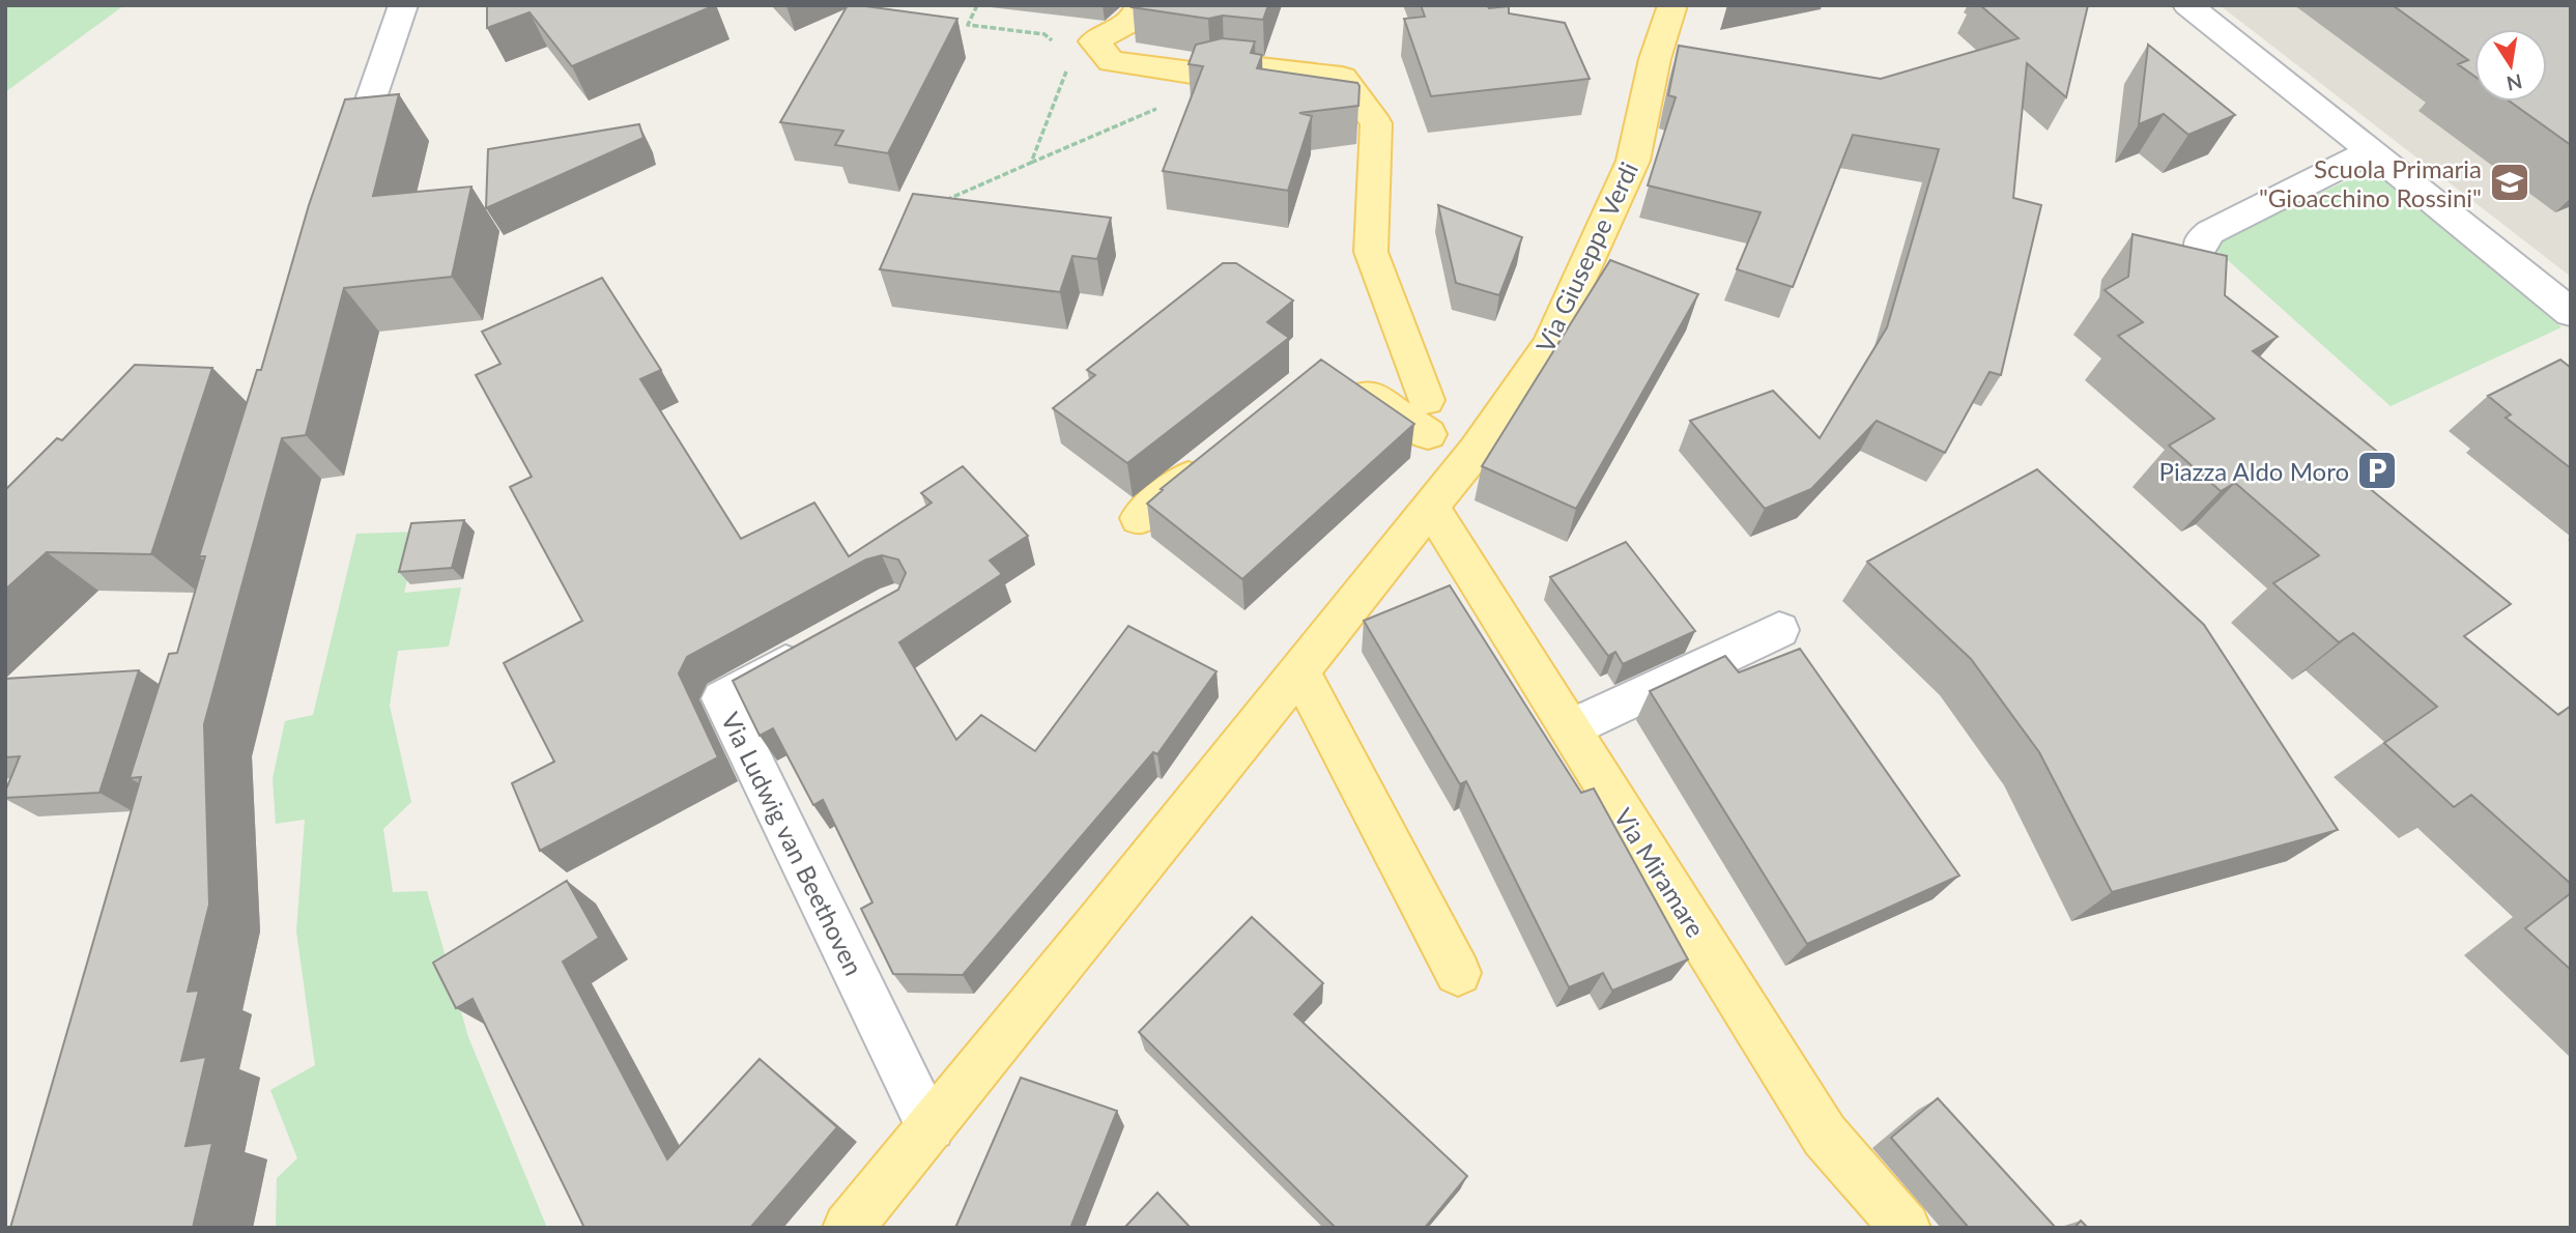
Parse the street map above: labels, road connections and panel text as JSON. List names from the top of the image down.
{
  "streets": {
    "main road": ["Via Giuseppe Verdi", "Via Miramare"],
    "street": ["Via Ludwig van Beethoven"]
  },
  "crossings": [
    ["Via Giuseppe Verdi", "Via Ludwig van Beethoven"],
    ["Via Giuseppe Verdi", "Via Miramare"]
  ],
  "places": {
    "school or university": ["Scuola Primaria \"Gioacchino Rossini\""],
    "parking": ["Piazza Aldo Moro"]
  },
  "north": "bottom"
}
